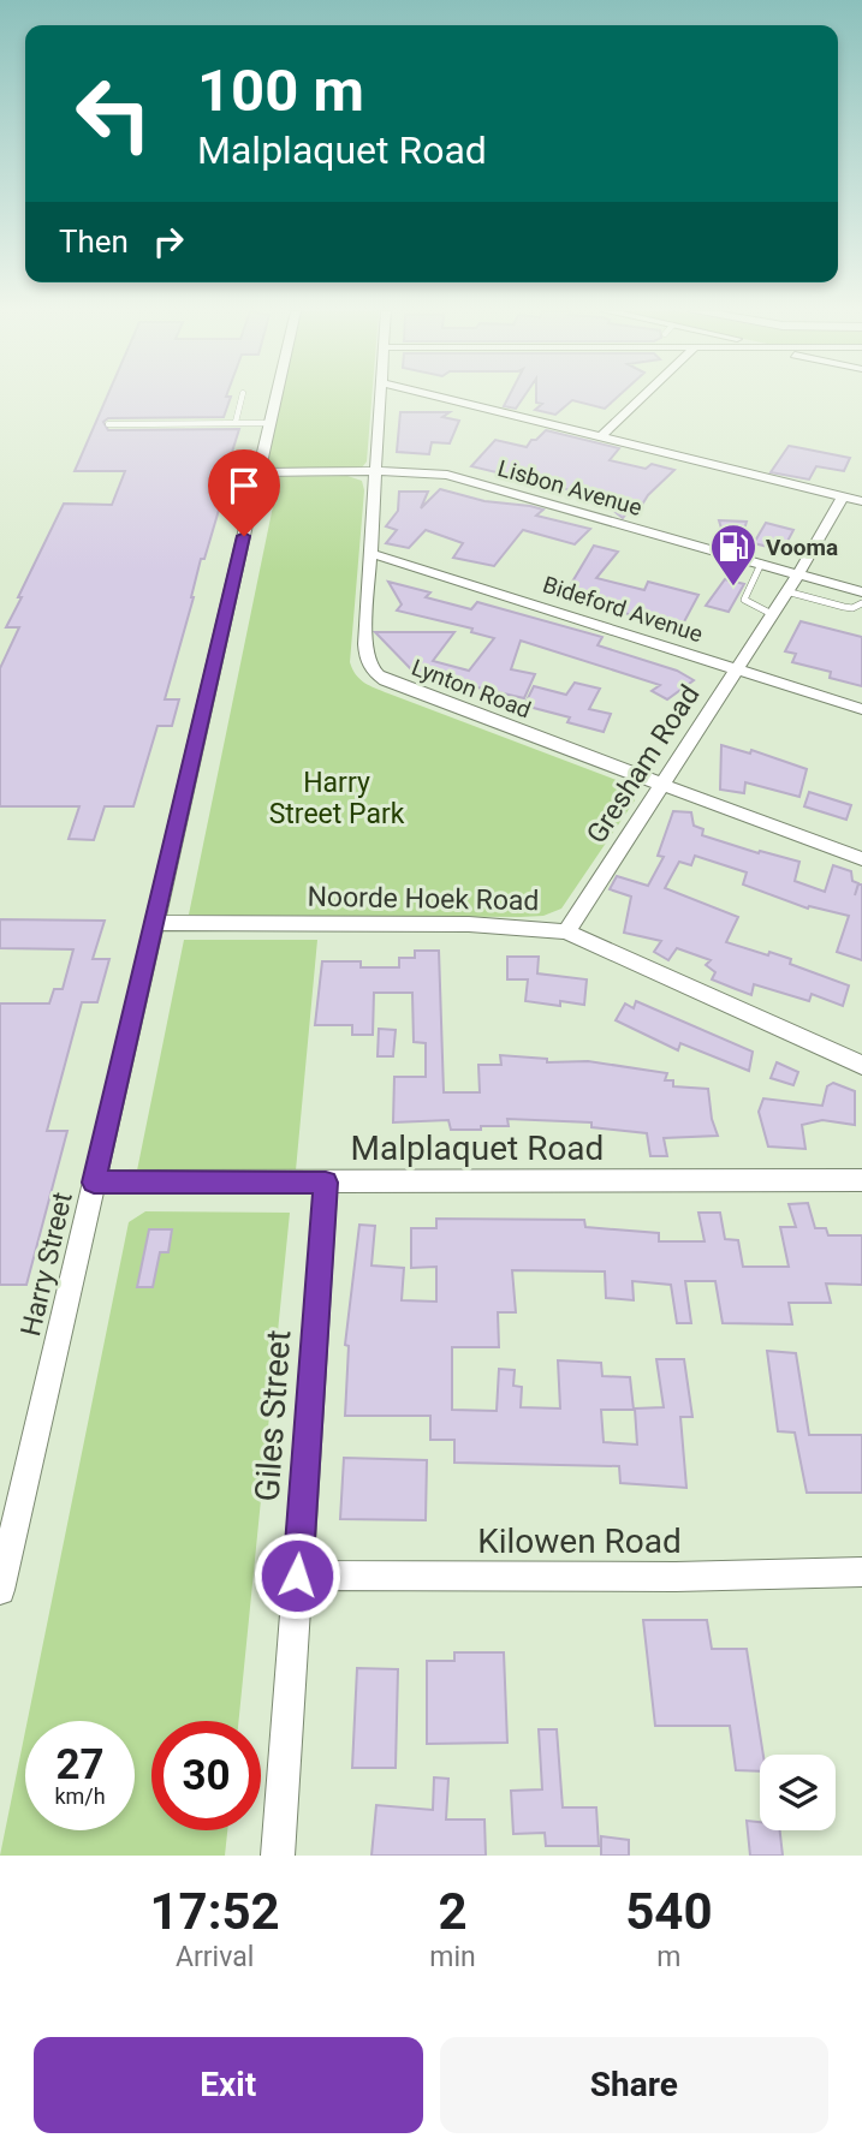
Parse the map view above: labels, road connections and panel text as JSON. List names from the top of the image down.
{
  "streets": {
    "street": [
      "Lisbon Avenue",
      "Bideford Avenue",
      "Lynton Road",
      "Gresham Road",
      "Noorde Hoek Road",
      "Malplaquet Road",
      "Harry Street",
      "Giles Street",
      "Kilowen Road"
    ]
  },
  "crossings": [
    ["Lisbon Avenue", "Lynton Road"],
    ["Lisbon Avenue", "Gresham Road"],
    ["Lisbon Avenue", "Harry Street"],
    ["Bideford Avenue", "Lynton Road"],
    ["Bideford Avenue", "Gresham Road"],
    ["Lynton Road", "Gresham Road"],
    ["Gresham Road", "Noorde Hoek Road"],
    ["Noorde Hoek Road", "Harry Street"],
    ["Malplaquet Road", "Harry Street"],
    ["Malplaquet Road", "Giles Street"],
    ["Giles Street", "Kilowen Road"]
  ],
  "parks": ["Harry Street Park"],
  "places": {
    "fuel station": ["Vooma"]
  },
  "page": {
    "turn": ["100 m", "Malplaquet Road"],
    "then": "Then",
    "speed": "27 km/h",
    "limit": "30",
    "eta": [
      "17:52",
      "Arrival",
      "2",
      "min",
      "540",
      "m"
    ],
    "buttons": ["Exit", "Share"]
  }
}
